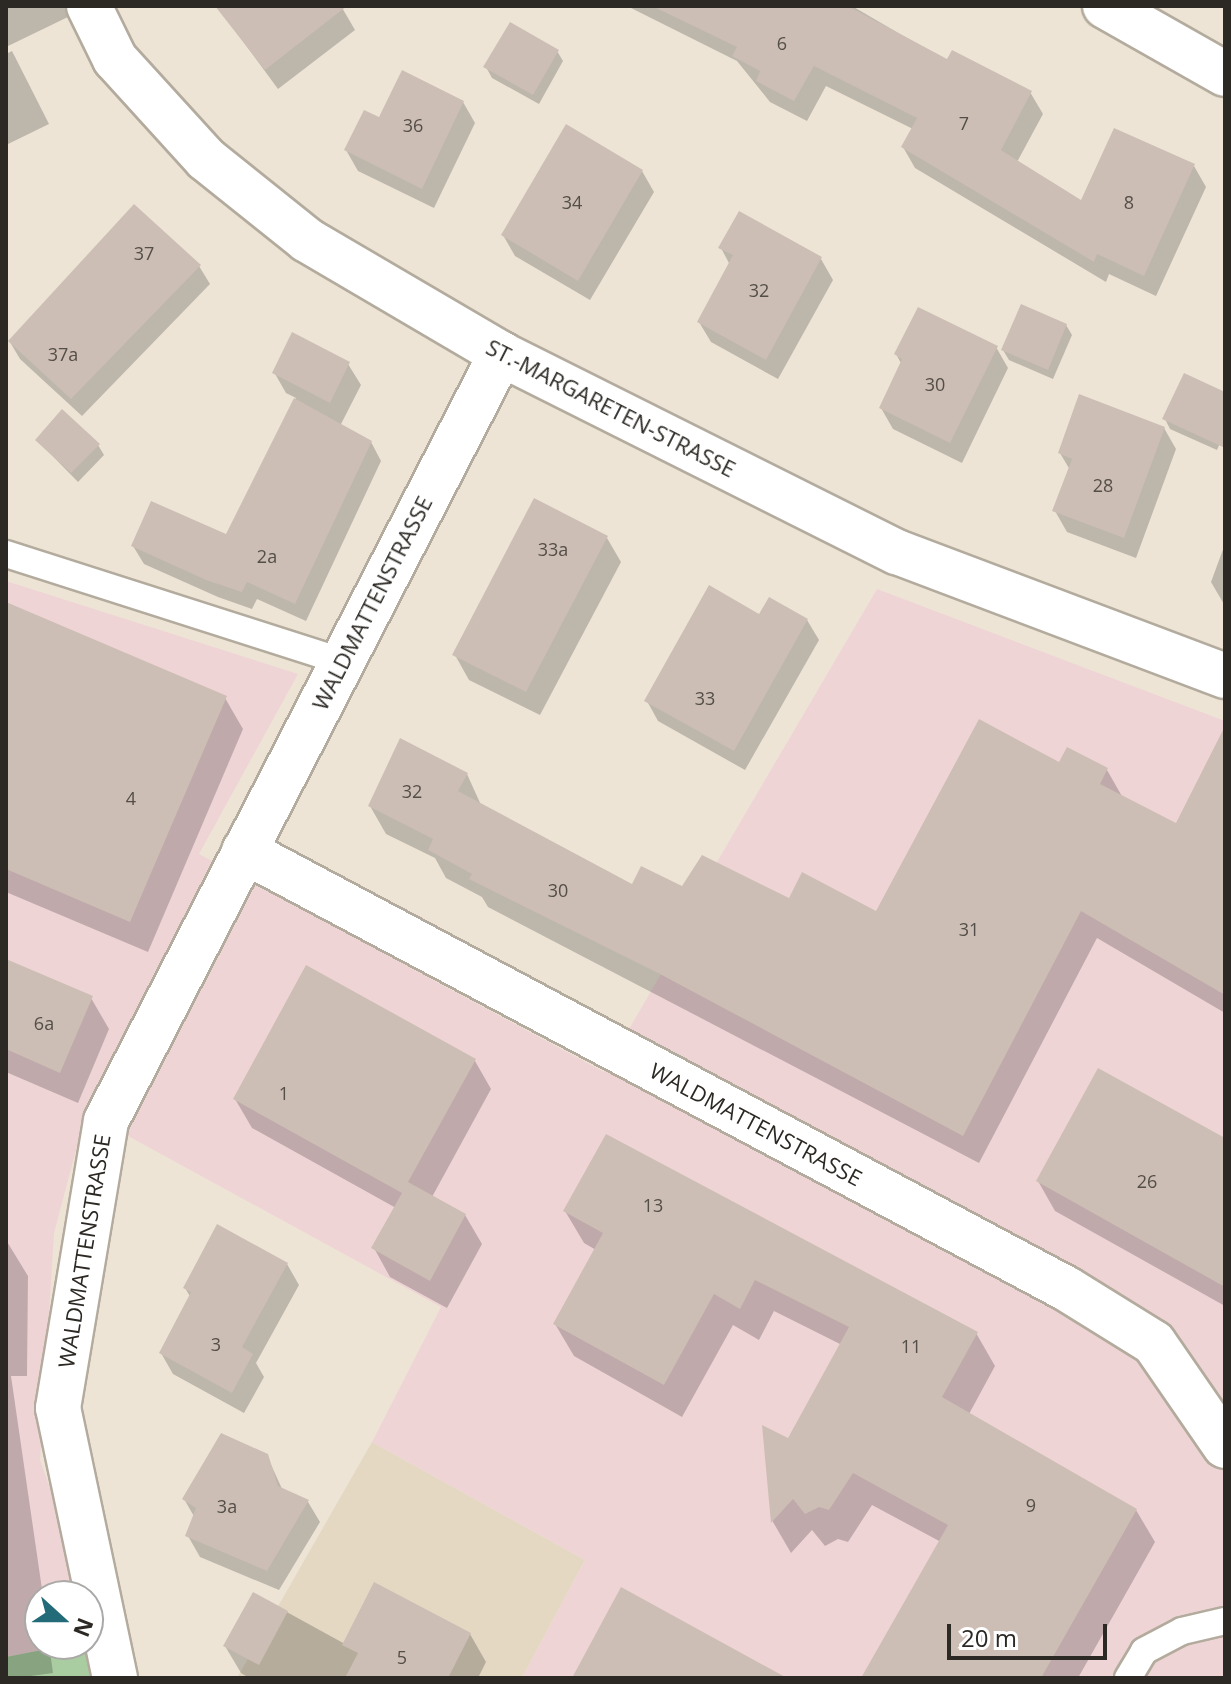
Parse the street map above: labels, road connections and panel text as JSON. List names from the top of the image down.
{
  "streets": {
    "street": ["ST.-MARGARETEN-STRASSE", "WALDMATTENSTRASSE"]
  },
  "crossings": [
    ["ST.-MARGARETEN-STRASSE", "WALDMATTENSTRASSE"]
  ],
  "house_numbers": [
    "6",
    "7",
    "36",
    "34",
    "8",
    "37",
    "32",
    "37a",
    "30",
    "28",
    "33a",
    "2a",
    "33",
    "32",
    "4",
    "30",
    "31",
    "6a",
    "1",
    "26",
    "13",
    "3",
    "11",
    "9",
    "3a",
    "5"
  ],
  "scale_bar": "20 m",
  "north": "right"
}
